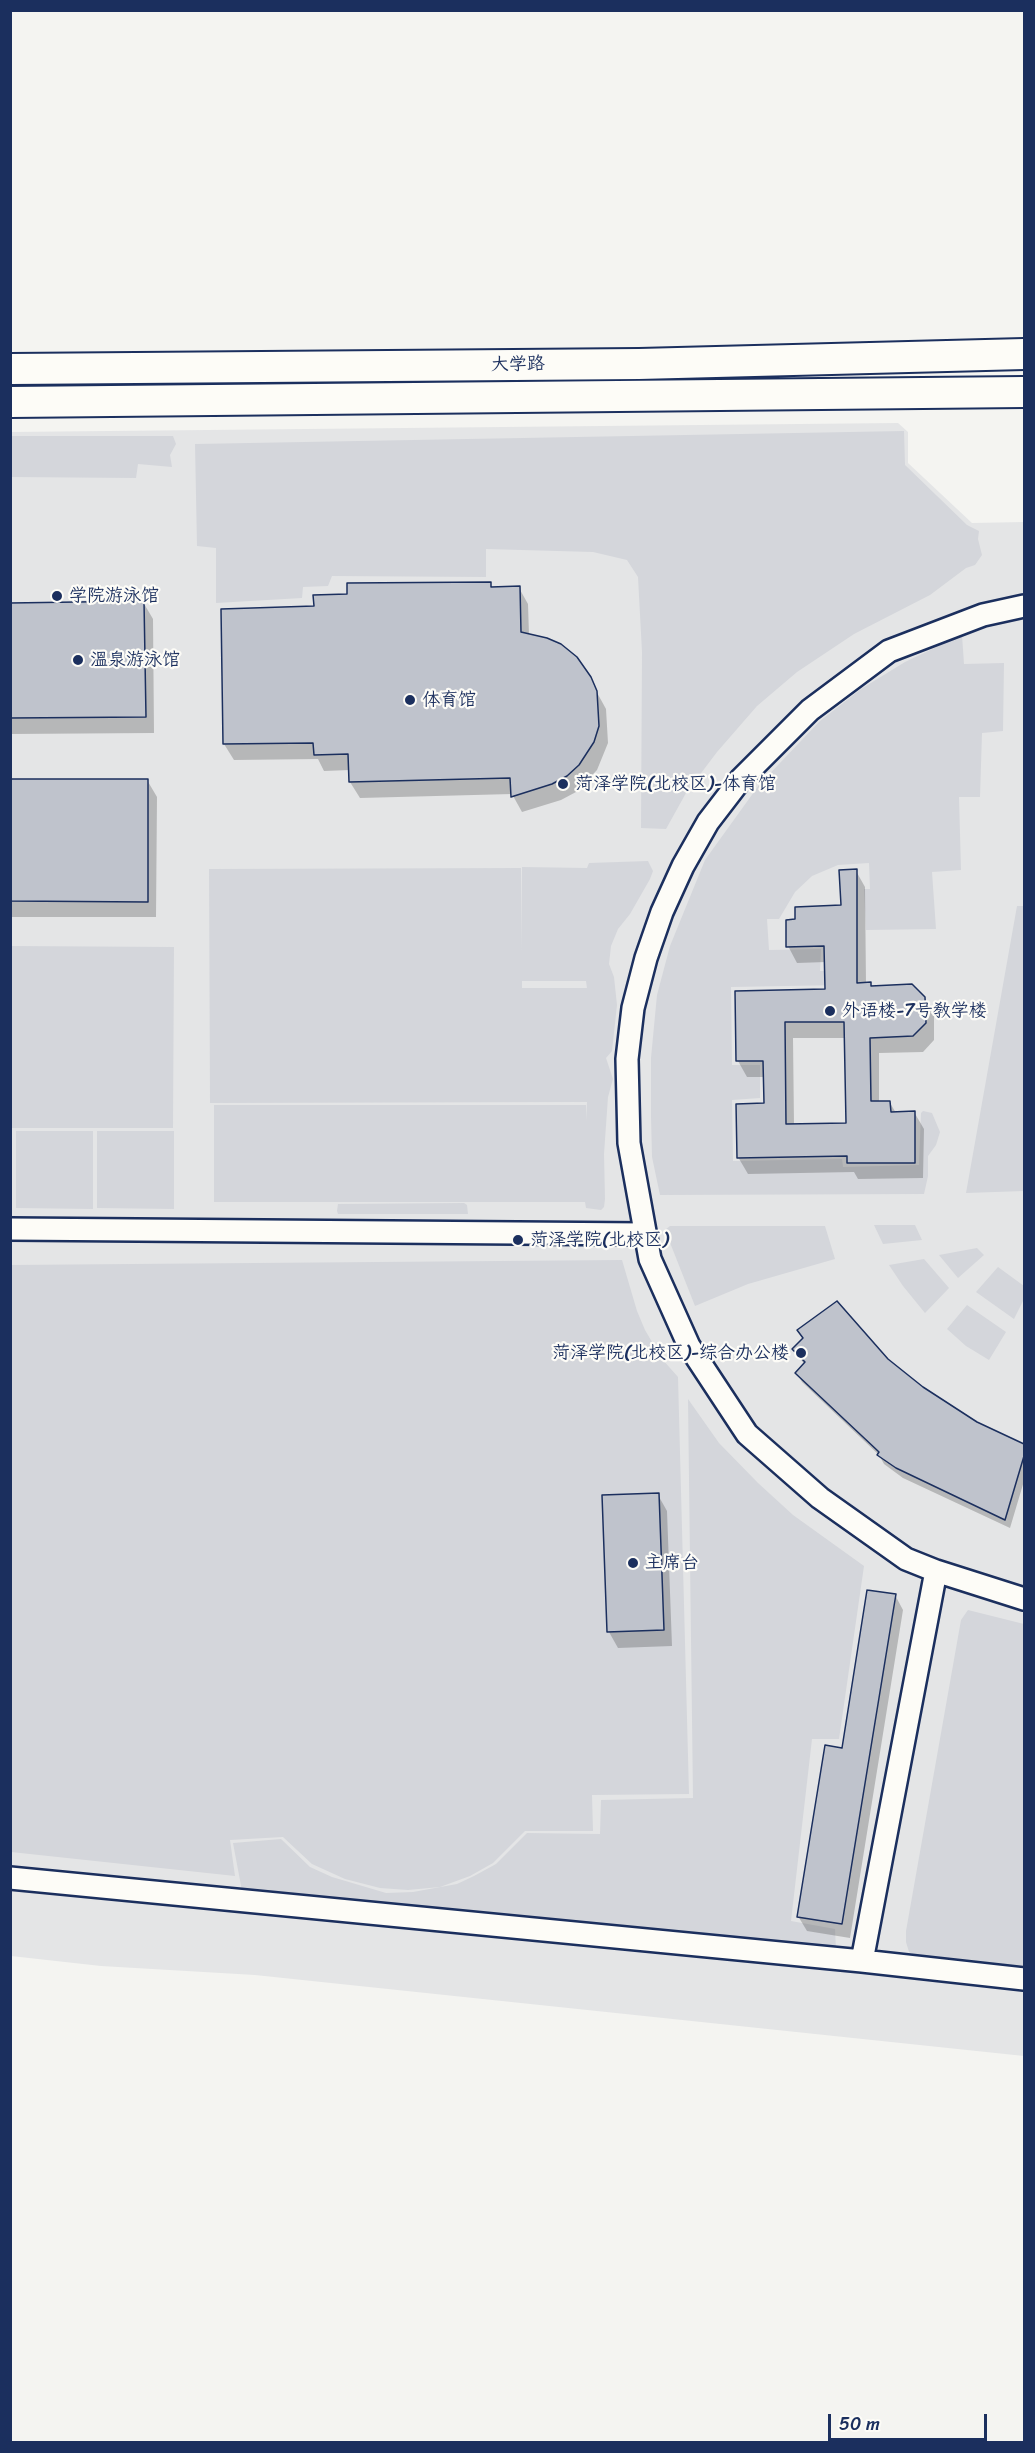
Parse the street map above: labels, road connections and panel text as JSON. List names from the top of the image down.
{
  "streets": {
    "main road": ["大学路"]
  },
  "places": [
    "学院游泳馆",
    "温泉游泳馆",
    "体育馆",
    "菏泽学院(北校区)-体育馆",
    "外语楼-7号教学楼",
    "菏泽学院(北校区)",
    "菏泽学院(北校区)-综合办公楼",
    "主席台"
  ],
  "scale_bar": "50 m"
}
